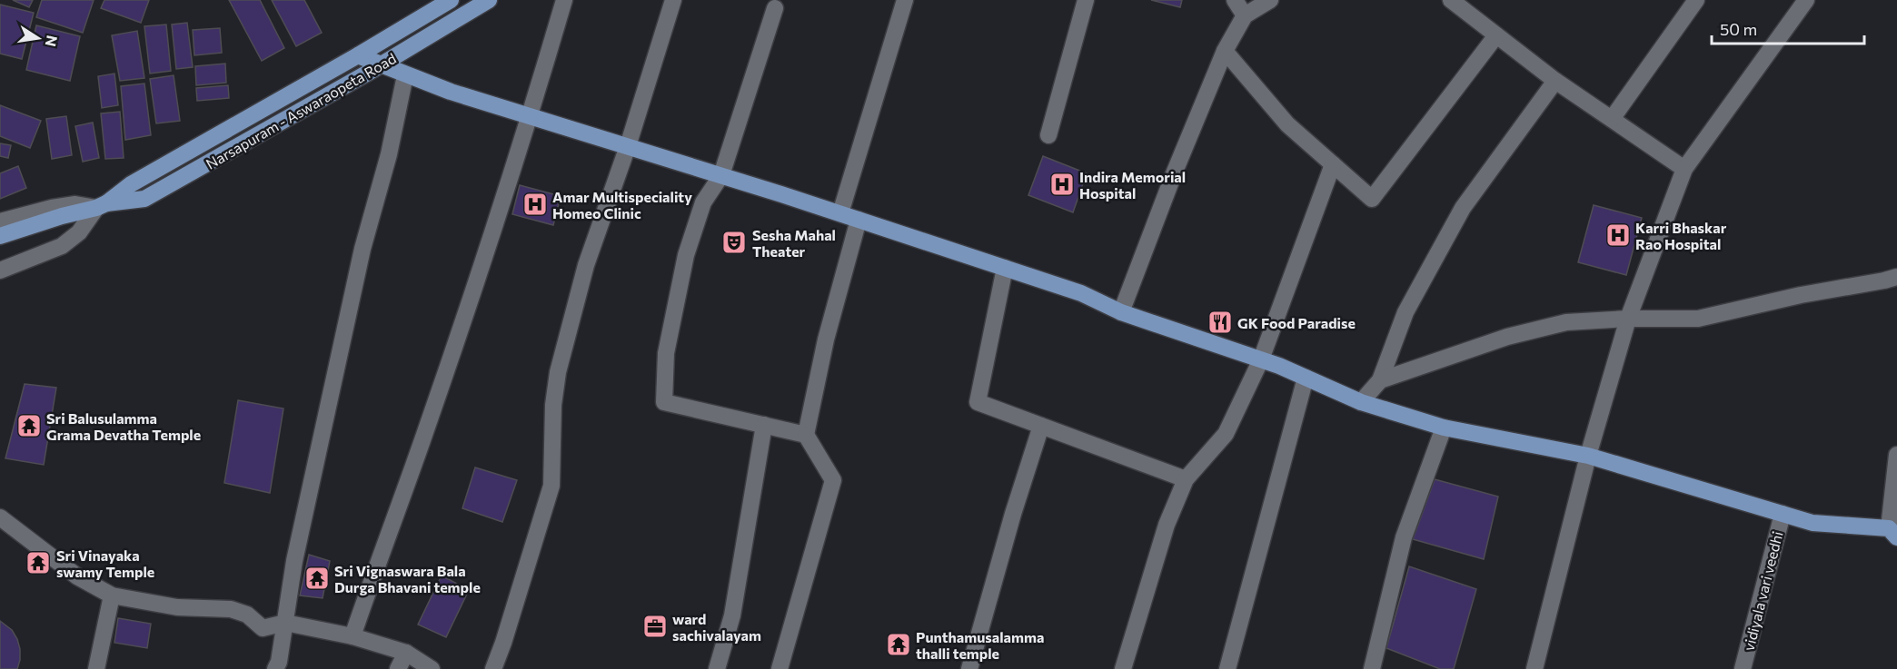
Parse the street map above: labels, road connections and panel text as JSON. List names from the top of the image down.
{
  "streets": {
    "main road": ["Narsapuram - Aswaraopeta Road"],
    "street": ["vidiyala vari veedhi"]
  },
  "places": {
    "hospital": ["Indira Memorial Hospital", "Amar Multispeciality Homeo Clinic", "Karri Bhaskar Rao Hospital"],
    "theatre": ["Sesha Mahal Theater"],
    "restaurant": ["GK Food Paradise"],
    "temple": [
      "Sri Balusulamma Grama Devatha Temple",
      "Sri Vinayaka swamy Temple",
      "Sri Vignaswara Bala Durga Bhavani temple",
      "Punthamusalamma thalli temple"
    ],
    "office": ["ward sachivalayam"]
  },
  "scale_bar": "50 m",
  "north": "right"
}
